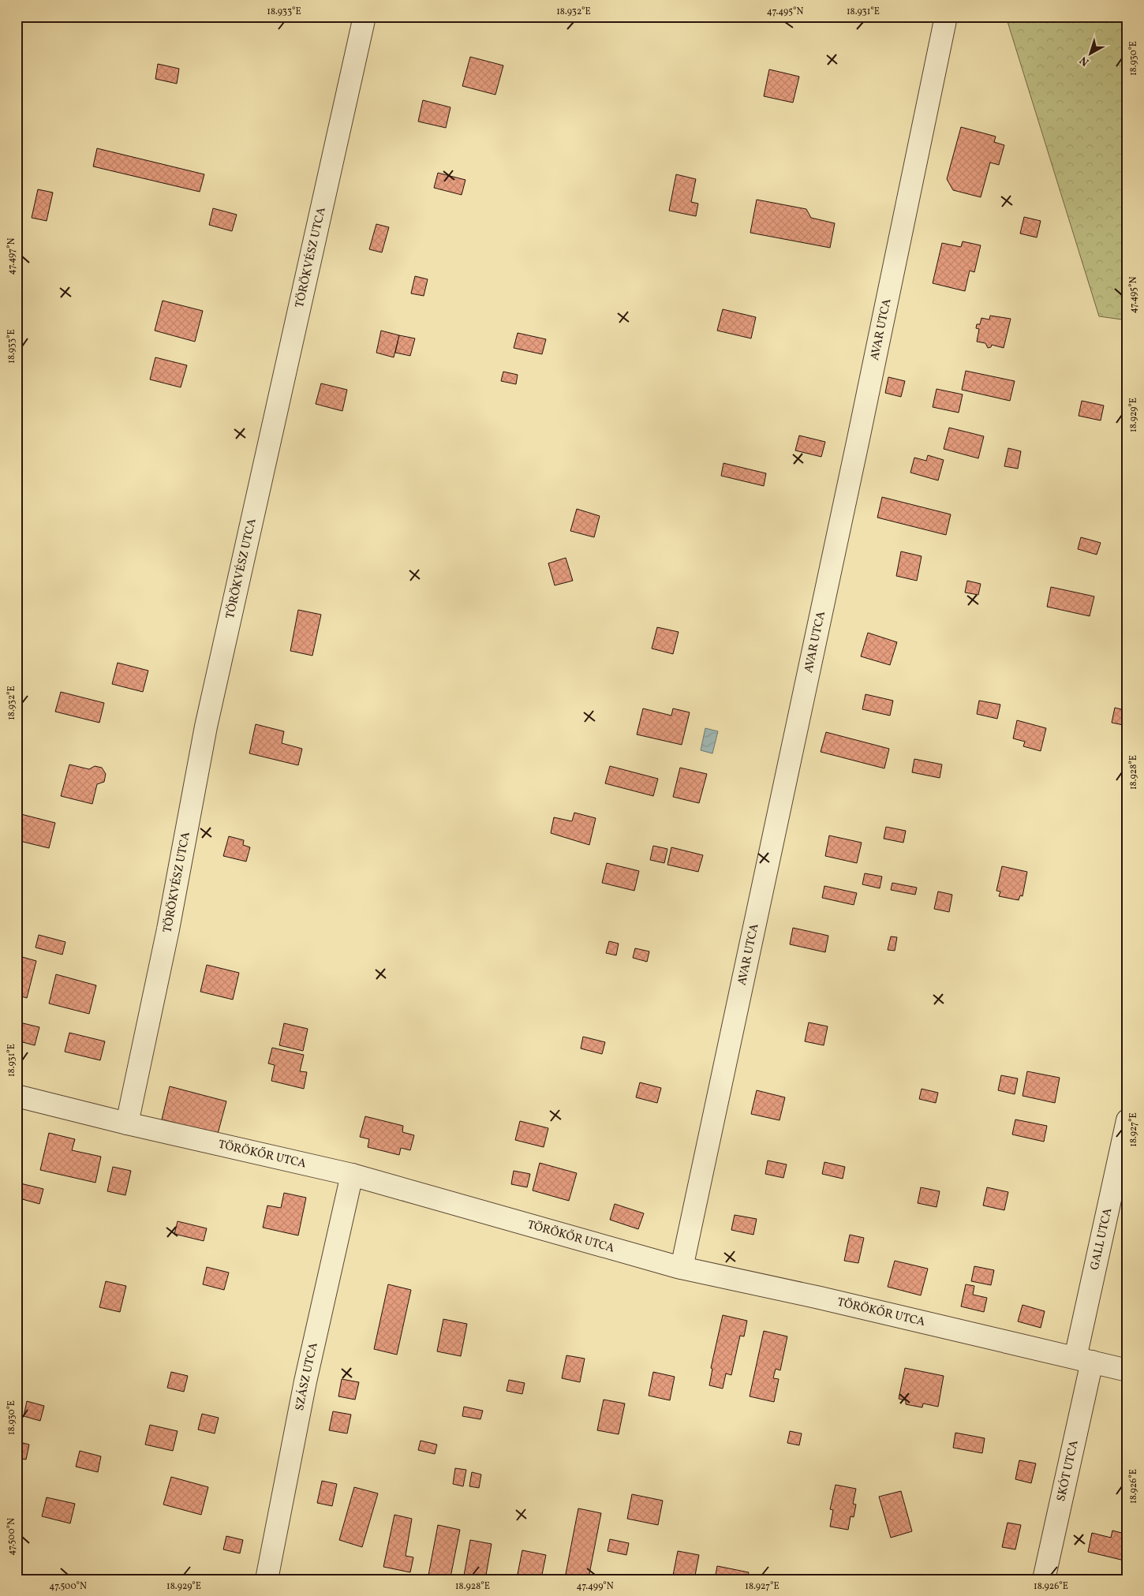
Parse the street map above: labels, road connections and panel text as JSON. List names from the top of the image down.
{
  "streets": {
    "street": [
      "TÖRÖKVÉSZ UTCA",
      "AVAR UTCA",
      "TÖRÖKŐR UTCA",
      "GALL UTCA",
      "SZÁSZ UTCA",
      "SKÓT UTCA"
    ]
  },
  "crossings": [
    ["TÖRÖKVÉSZ UTCA", "TÖRÖKŐR UTCA"],
    ["AVAR UTCA", "TÖRÖKŐR UTCA"],
    ["TÖRÖKŐR UTCA", "GALL UTCA"],
    ["TÖRÖKŐR UTCA", "SZÁSZ UTCA"],
    ["TÖRÖKŐR UTCA", "SKÓT UTCA"],
    ["GALL UTCA", "SKÓT UTCA"]
  ],
  "north": "bottom left",
  "coordinates": [
    "18.933°E",
    "18.932°E",
    "47.495°N",
    "18.931°E",
    "18.930°E",
    "47.497°N",
    "18.929°E",
    "18.928°E",
    "18.927°E",
    "18.926°E",
    "47.500°N",
    "47.499°N"
  ]
}
